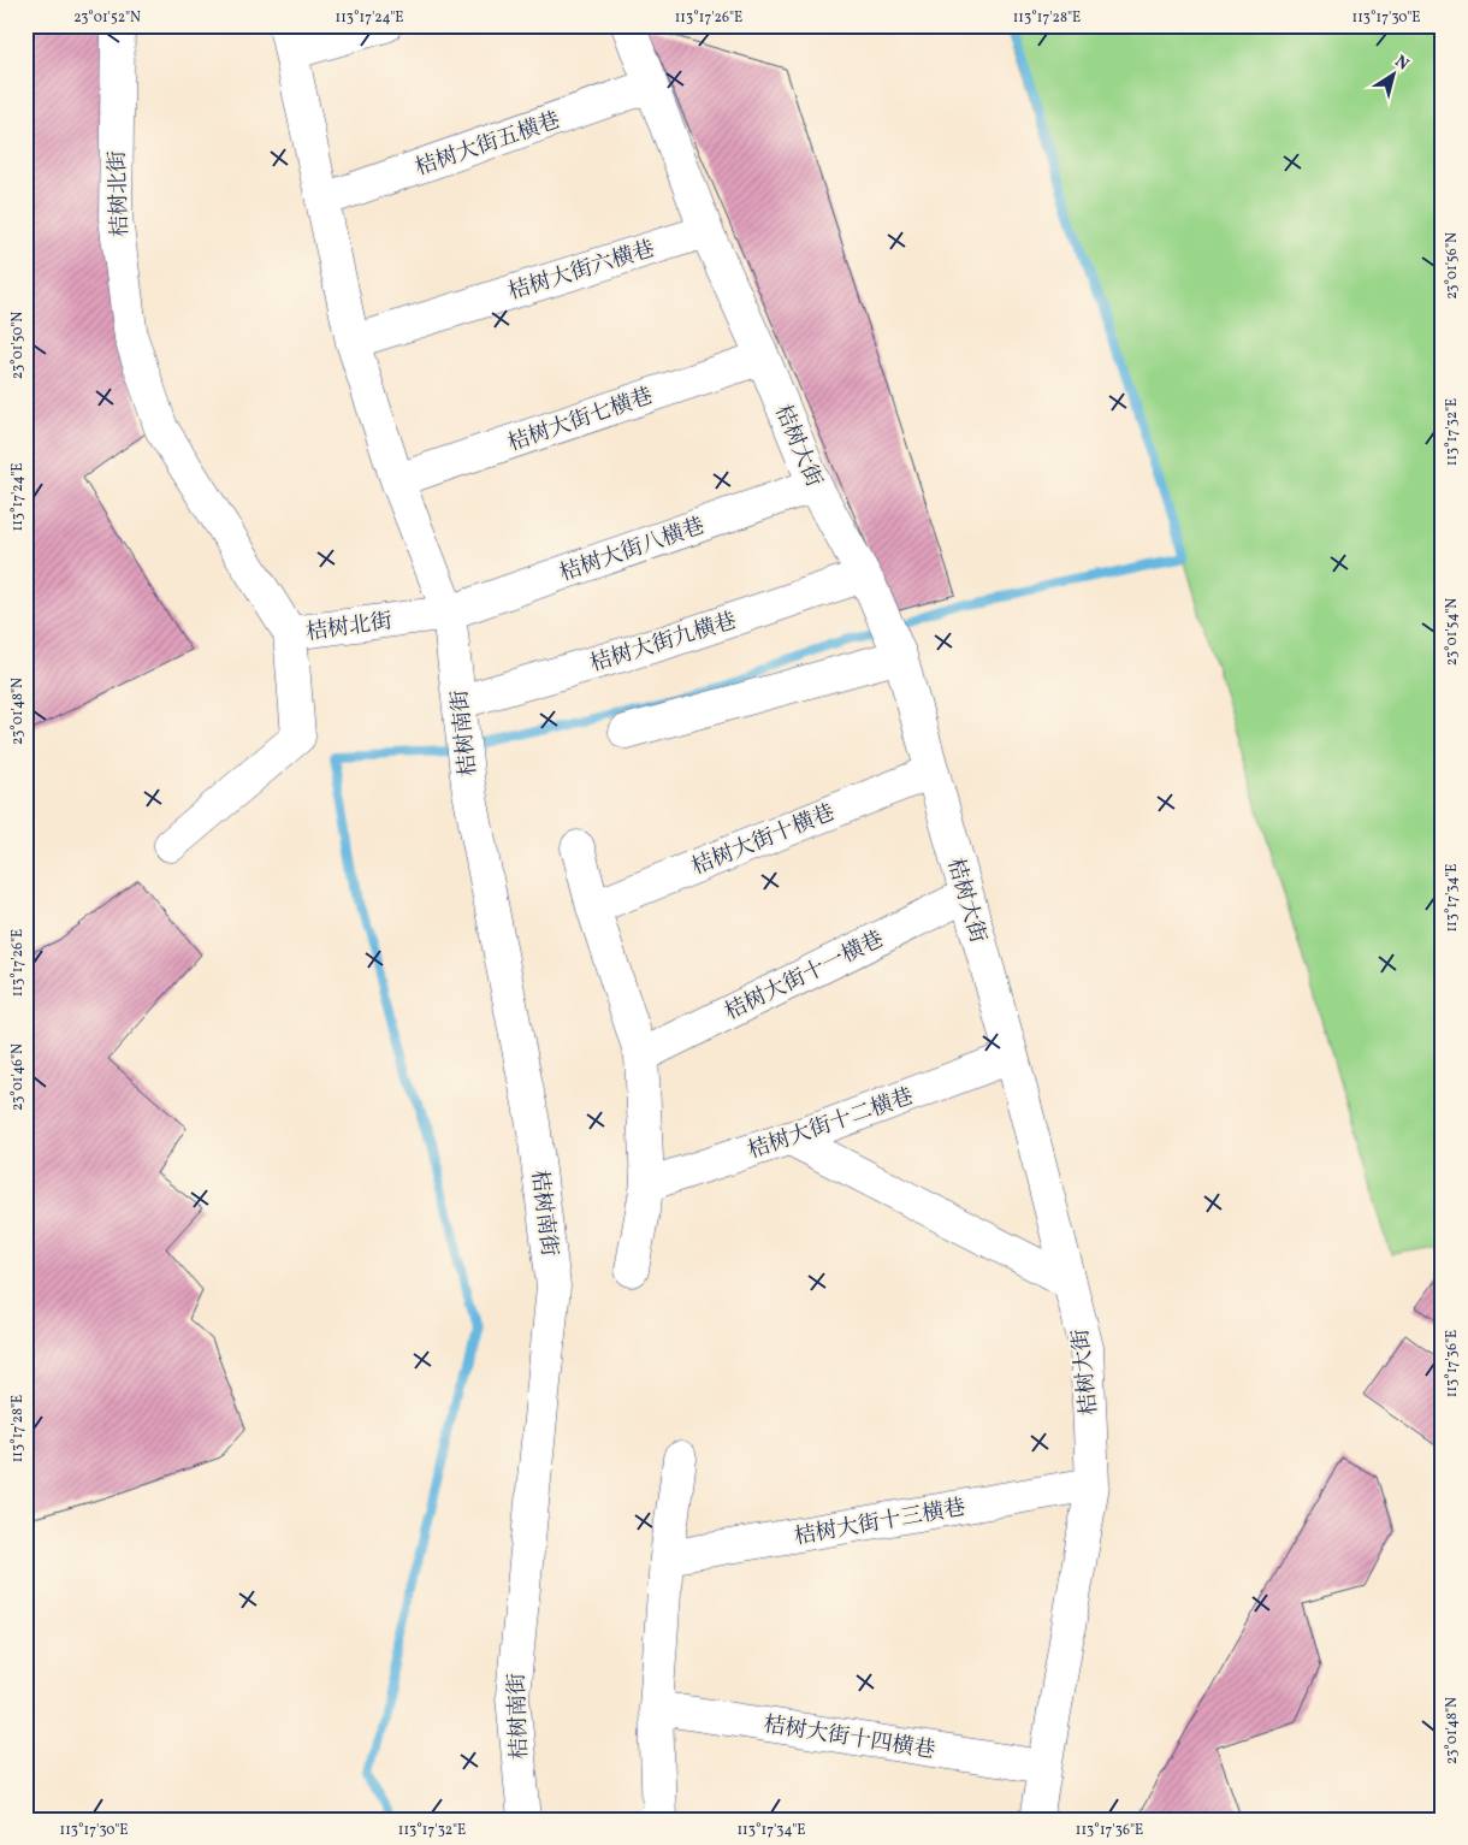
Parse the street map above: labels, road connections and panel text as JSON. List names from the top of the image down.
{
  "streets": {
    "street": [
      "桔树大街五横巷",
      "桔树北街",
      "桔树大街六横巷",
      "桔树大街七横巷",
      "桔树大街",
      "桔树大街八横巷",
      "桔树大街九横巷",
      "桔树南街",
      "桔树大街十横巷",
      "桔树大街十一横巷",
      "桔树大街十二横巷",
      "桔树大街十三横巷",
      "桔树大街十四横巷"
    ]
  },
  "crossings": [
    ["桔树大街五横巷", "桔树大街"],
    ["桔树北街", "桔树大街八横巷"],
    ["桔树北街", "桔树南街"],
    ["桔树大街六横巷", "桔树大街"],
    ["桔树大街七横巷", "桔树大街"],
    ["桔树大街", "桔树大街八横巷"],
    ["桔树大街", "桔树大街九横巷"],
    ["桔树大街", "桔树大街十横巷"],
    ["桔树大街", "桔树大街十一横巷"],
    ["桔树大街", "桔树大街十二横巷"],
    ["桔树大街", "桔树大街十三横巷"],
    ["桔树大街", "桔树大街十四横巷"],
    ["桔树大街八横巷", "桔树南街"],
    ["桔树大街九横巷", "桔树南街"]
  ],
  "north": "top right",
  "coordinates": [
    "23°01'52\"N",
    "113°17'24\"E",
    "113°17'26\"E",
    "113°17'28\"E",
    "113°17'30\"E",
    "23°01'56\"N",
    "23°01'50\"N",
    "113°17'32\"E",
    "23°01'54\"N",
    "23°01'48\"N",
    "113°17'34\"E",
    "23°01'46\"N",
    "113°17'36\"E"
  ]
}
